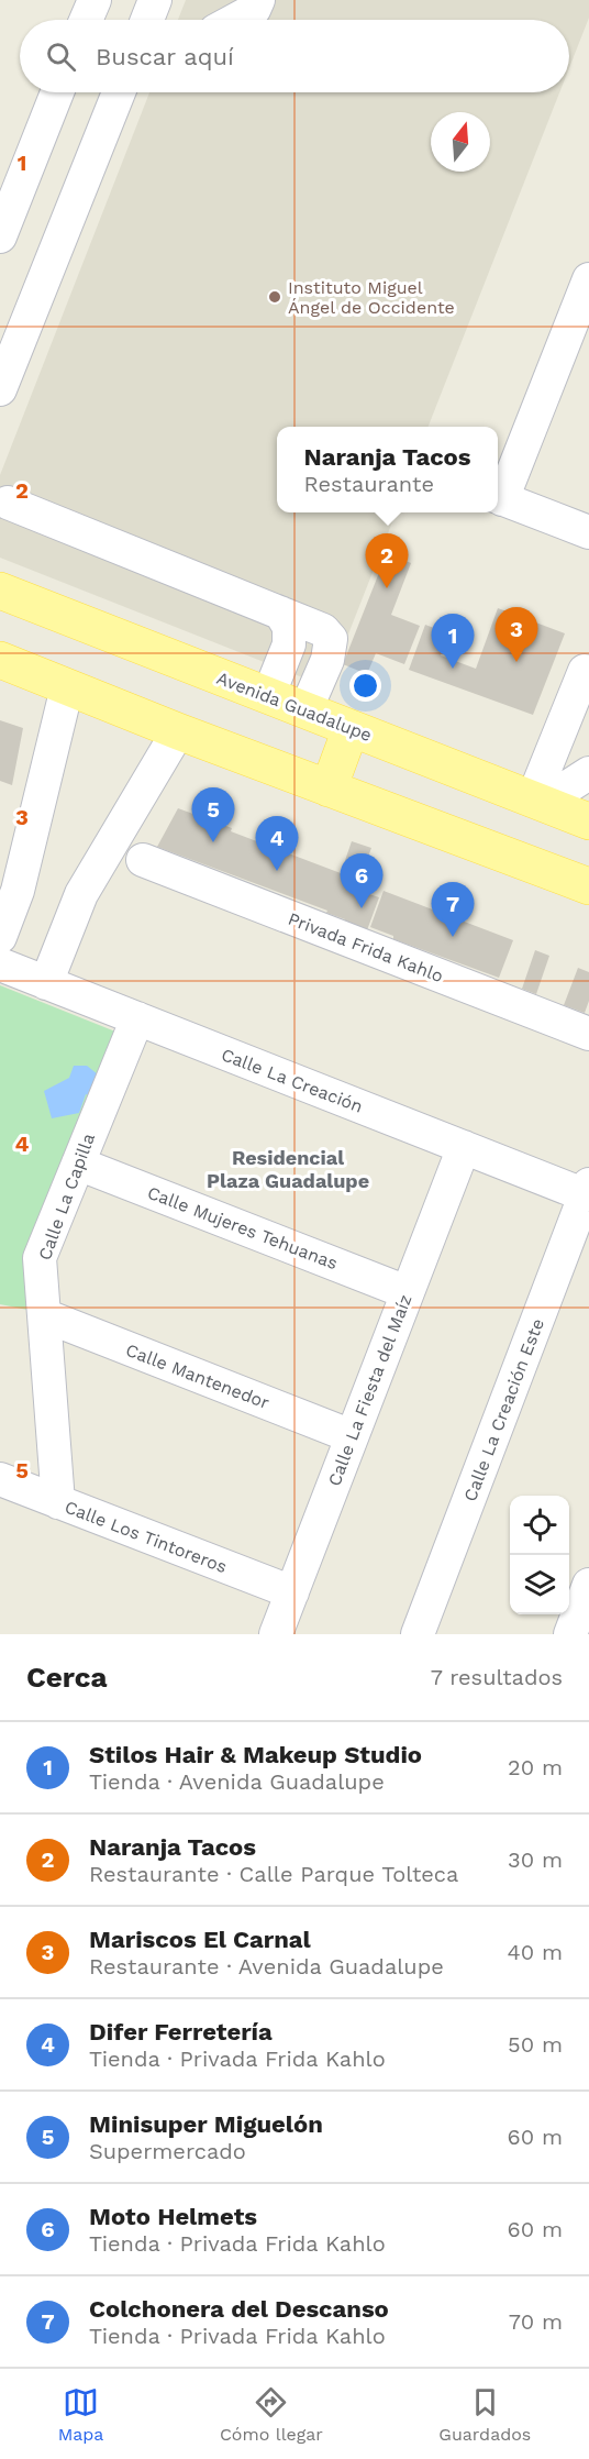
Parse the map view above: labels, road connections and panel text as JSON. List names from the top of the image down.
{
  "streets": {
    "main road": ["Avenida Guadalupe"],
    "street": [
      "Privada Frida Kahlo",
      "Calle La Creación",
      "Calle La Capilla",
      "Calle Mujeres Tehuanas",
      "Calle Mantenedor",
      "Calle La Fiesta del Maíz",
      "Calle La Creación Este",
      "Calle Los Tintoreros"
    ]
  },
  "crossings": [
    ["Calle La Creación", "Calle La Capilla"],
    ["Calle La Creación", "Calle La Fiesta del Maíz"],
    ["Calle La Creación", "Calle La Creación Este"],
    ["Calle La Capilla", "Calle Mujeres Tehuanas"],
    ["Calle La Capilla", "Calle Mantenedor"],
    ["Calle La Capilla", "Calle Los Tintoreros"],
    ["Calle Mujeres Tehuanas", "Calle La Fiesta del Maíz"],
    ["Calle Mantenedor", "Calle La Fiesta del Maíz"],
    ["Calle La Fiesta del Maíz", "Calle Los Tintoreros"]
  ],
  "districts": ["Residencial Plaza Guadalupe"],
  "places": ["Instituto Miguel Ángel de Occidente"],
  "north": "top",
  "page": {
    "search": "Buscar aquí",
    "popup": ["Naranja Tacos", "Restaurante"],
    "pins": [
      "2",
      "3",
      "1",
      "5",
      "4",
      "6",
      "7"
    ],
    "heading": ["Cerca", "7 resultados"],
    "list": [
      {
        "mark": "1",
        "name": "Stilos Hair & Makeup Studio",
        "note": "Tienda · Avenida Guadalupe",
        "value": "20 m"
      },
      {
        "mark": "2",
        "name": "Naranja Tacos",
        "note": "Restaurante · Calle Parque Tolteca",
        "value": "30 m"
      },
      {
        "mark": "3",
        "name": "Mariscos El Carnal",
        "note": "Restaurante · Avenida Guadalupe",
        "value": "40 m"
      },
      {
        "mark": "4",
        "name": "Difer Ferretería",
        "note": "Tienda · Privada Frida Kahlo",
        "value": "50 m"
      },
      {
        "mark": "5",
        "name": "Minisuper Miguelón",
        "note": "Supermercado",
        "value": "60 m"
      },
      {
        "mark": "6",
        "name": "Moto Helmets",
        "note": "Tienda · Privada Frida Kahlo",
        "value": "60 m"
      },
      {
        "mark": "7",
        "name": "Colchonera del Descanso",
        "note": "Tienda · Privada Frida Kahlo",
        "value": "70 m"
      }
    ],
    "nav": ["Mapa", "Cómo llegar", "Guardados"]
  },
  "grid": {
    "rows": [
      "1",
      "2",
      "3",
      "4",
      "5"
    ]
  }
}
